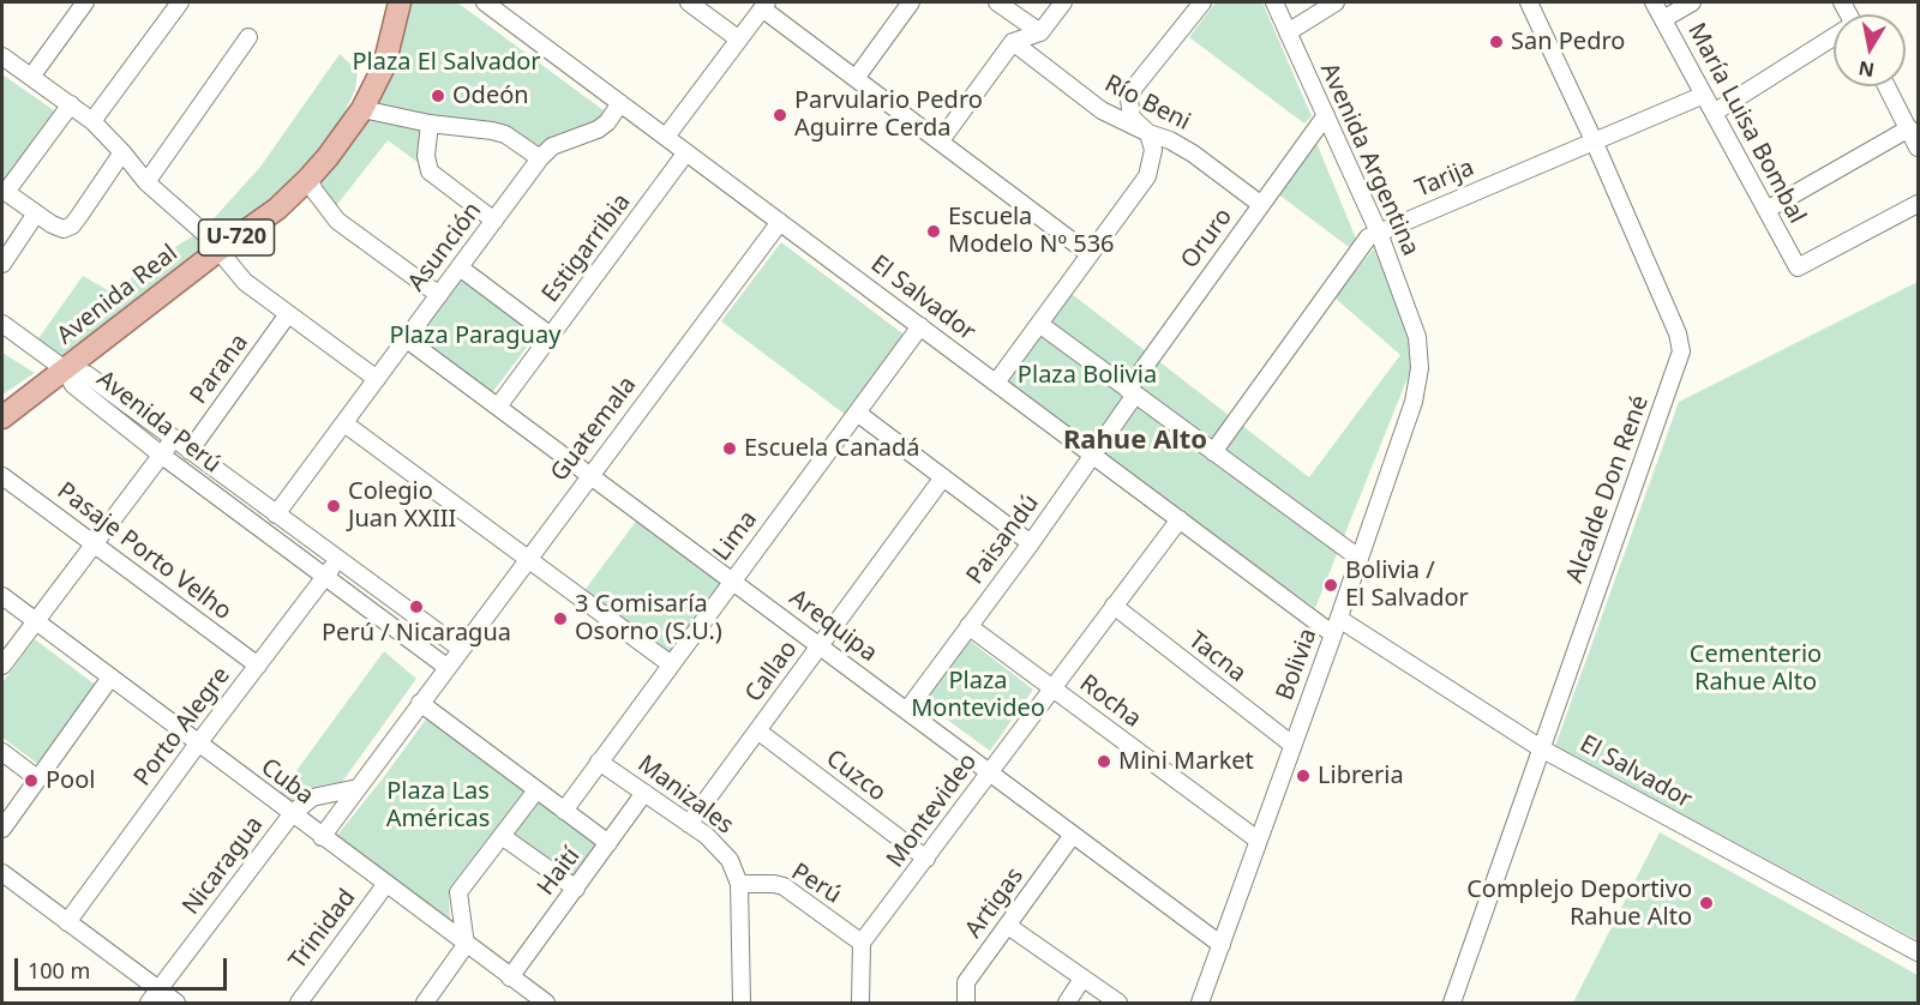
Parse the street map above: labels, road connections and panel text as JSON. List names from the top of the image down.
{
  "streets": {
    "main road": ["U-720", "Avenida Real"],
    "street": [
      "Río Beni",
      "María Luisa Bombal",
      "Avenida Argentina",
      "Tarija",
      "Oruro",
      "Asunción",
      "Estigarribia",
      "El Salvador",
      "Parana",
      "Avenida Perú",
      "Guatemala",
      "Alcalde Don René",
      "Lima",
      "Paisandú",
      "Pasaje Porto Velho",
      "Arequipa",
      "Tacna",
      "Bolivia",
      "Callao",
      "Rocha",
      "Porto Alegre",
      "Cuzco",
      "Cuba",
      "Manizales",
      "Montevideo",
      "Nicaragua",
      "Haití",
      "Perú",
      "Artigas",
      "Trinidad"
    ]
  },
  "crossings": [
    ["Río Beni", "Oruro"],
    ["María Luisa Bombal", "Tarija"],
    ["Avenida Argentina", "Tarija"],
    ["Avenida Argentina", "Oruro"],
    ["Avenida Argentina", "Bolivia"],
    ["Tarija", "Alcalde Don René"],
    ["Oruro", "Paisandú"],
    ["Asunción", "El Salvador"],
    ["Asunción", "Avenida Perú"],
    ["Asunción", "Arequipa"],
    ["Estigarribia", "El Salvador"],
    ["Estigarribia", "Arequipa"],
    ["Avenida Real", "Avenida Perú"],
    ["El Salvador", "Guatemala"],
    ["El Salvador", "Alcalde Don René"],
    ["El Salvador", "Lima"],
    ["El Salvador", "Paisandú"],
    ["El Salvador", "Bolivia"],
    ["El Salvador", "Montevideo"],
    ["Parana", "Avenida Perú"],
    ["Avenida Perú", "Guatemala"],
    ["Avenida Perú", "Porto Alegre"],
    ["Guatemala", "Arequipa"],
    ["Lima", "Arequipa"],
    ["Lima", "Manizales"],
    ["Paisandú", "Arequipa"],
    ["Paisandú", "Rocha"],
    ["Pasaje Porto Velho", "Porto Alegre"],
    ["Arequipa", "Bolivia"],
    ["Arequipa", "Callao"],
    ["Arequipa", "Montevideo"],
    ["Arequipa", "Artigas"],
    ["Tacna", "Bolivia"],
    ["Tacna", "Montevideo"],
    ["Bolivia", "Rocha"],
    ["Callao", "Cuzco"],
    ["Callao", "Manizales"],
    ["Rocha", "Montevideo"],
    ["Porto Alegre", "Cuba"],
    ["Cuzco", "Montevideo"],
    ["Cuba", "Nicaragua"],
    ["Cuba", "Haití"],
    ["Cuba", "Trinidad"],
    ["Manizales", "Haití"],
    ["Manizales", "Perú"],
    ["Montevideo", "Perú"]
  ],
  "districts": ["Rahue Alto"],
  "parks": [
    "Plaza El Salvador",
    "Plaza Paraguay",
    "Plaza Bolivia",
    "Cementerio Rahue Alto",
    "Plaza Montevideo",
    "Plaza Las Américas"
  ],
  "places": [
    "San Pedro",
    "Odeón",
    "Parvulario Pedro Aguirre Cerda",
    "Escuela Modelo Nº 536",
    "Escuela Canadá",
    "Colegio Juan XXIII",
    "Bolivia / El Salvador",
    "Perú / Nicaragua",
    "3 Comisaría Osorno (S.U.)",
    "Mini Market",
    "Libreria",
    "Pool",
    "Complejo Deportivo Rahue Alto"
  ],
  "scale_bar": "100 m",
  "north": "bottom"
}
